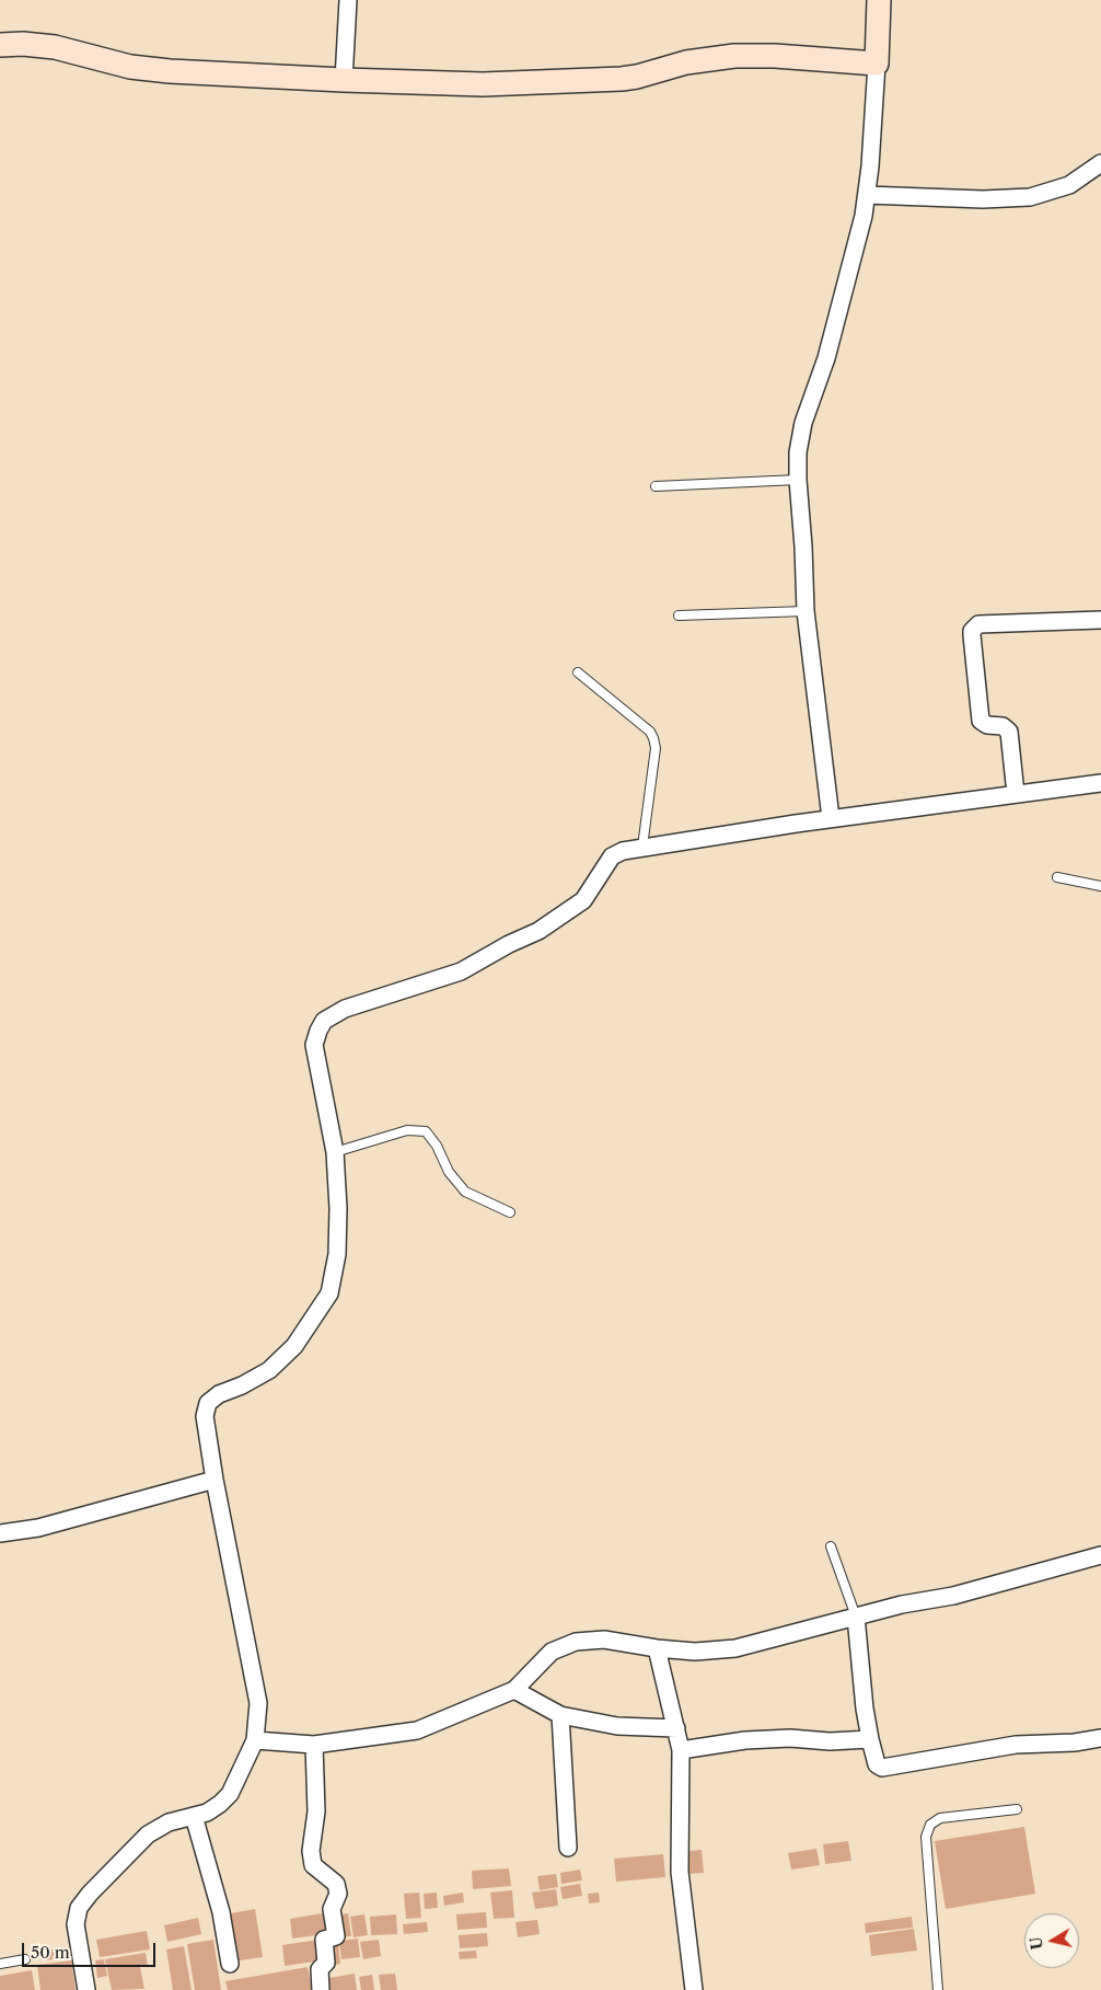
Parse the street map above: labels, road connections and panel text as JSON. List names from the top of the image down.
{
  "scale_bar": "50 m",
  "north": "left"
}
